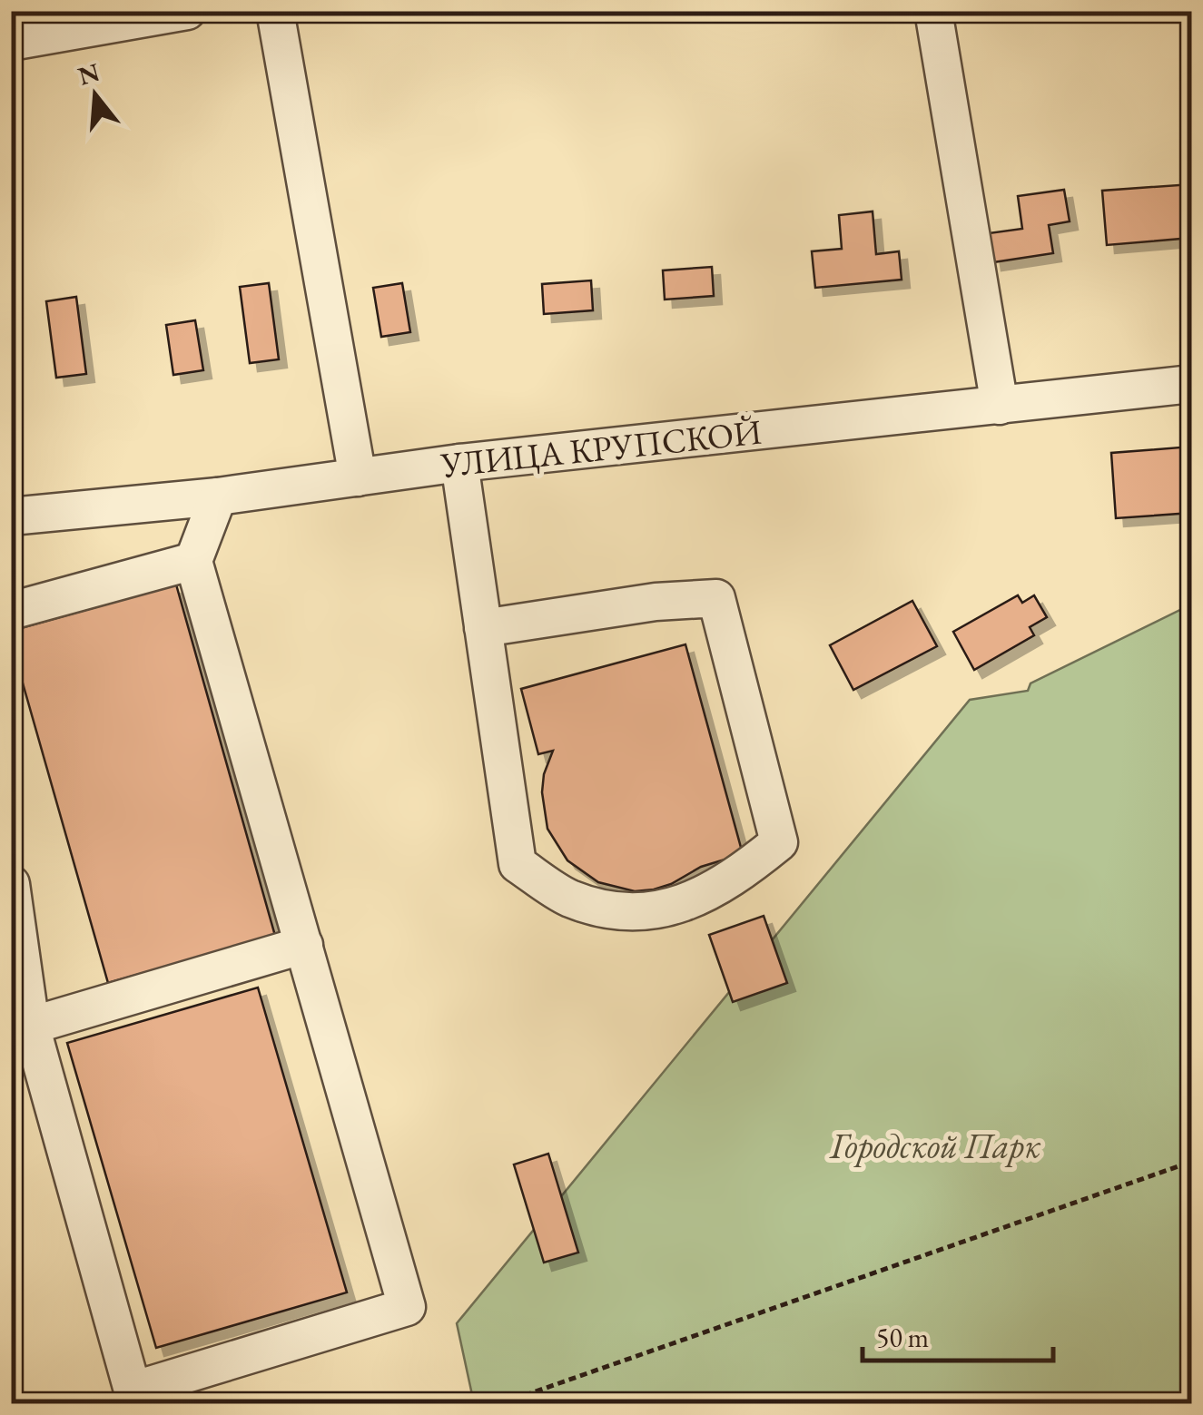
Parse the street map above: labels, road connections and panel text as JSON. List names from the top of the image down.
{
  "streets": {
    "street": ["УЛИЦА КРУПСКОЙ"]
  },
  "parks": ["Городской Парк"],
  "scale_bar": "50 m",
  "north": "top"
}
